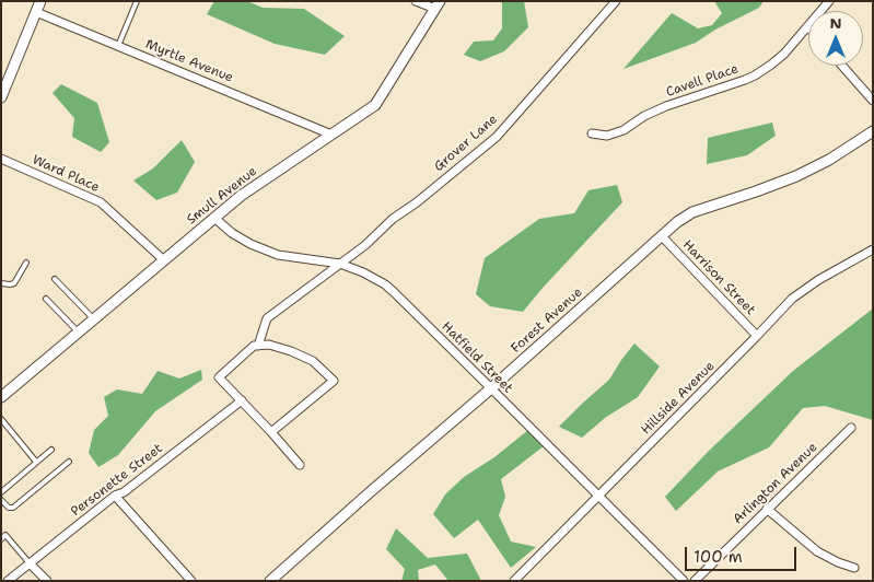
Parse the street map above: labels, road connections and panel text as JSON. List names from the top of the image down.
{
  "streets": {
    "street": [
      "Myrtle Avenue",
      "Cavell Place",
      "Grover Lane",
      "Ward Place",
      "Smull Avenue",
      "Harrison Street",
      "Forest Avenue",
      "Hatfield Street",
      "Hillside Avenue",
      "Personette Street",
      "Arlington Avenue"
    ]
  },
  "crossings": [
    ["Myrtle Avenue", "Smull Avenue"],
    ["Grover Lane", "Hatfield Street"],
    ["Ward Place", "Smull Avenue"],
    ["Smull Avenue", "Hatfield Street"],
    ["Harrison Street", "Forest Avenue"],
    ["Harrison Street", "Hillside Avenue"],
    ["Forest Avenue", "Hatfield Street"],
    ["Hatfield Street", "Hillside Avenue"]
  ],
  "scale_bar": "100 m",
  "north": "top"
}
